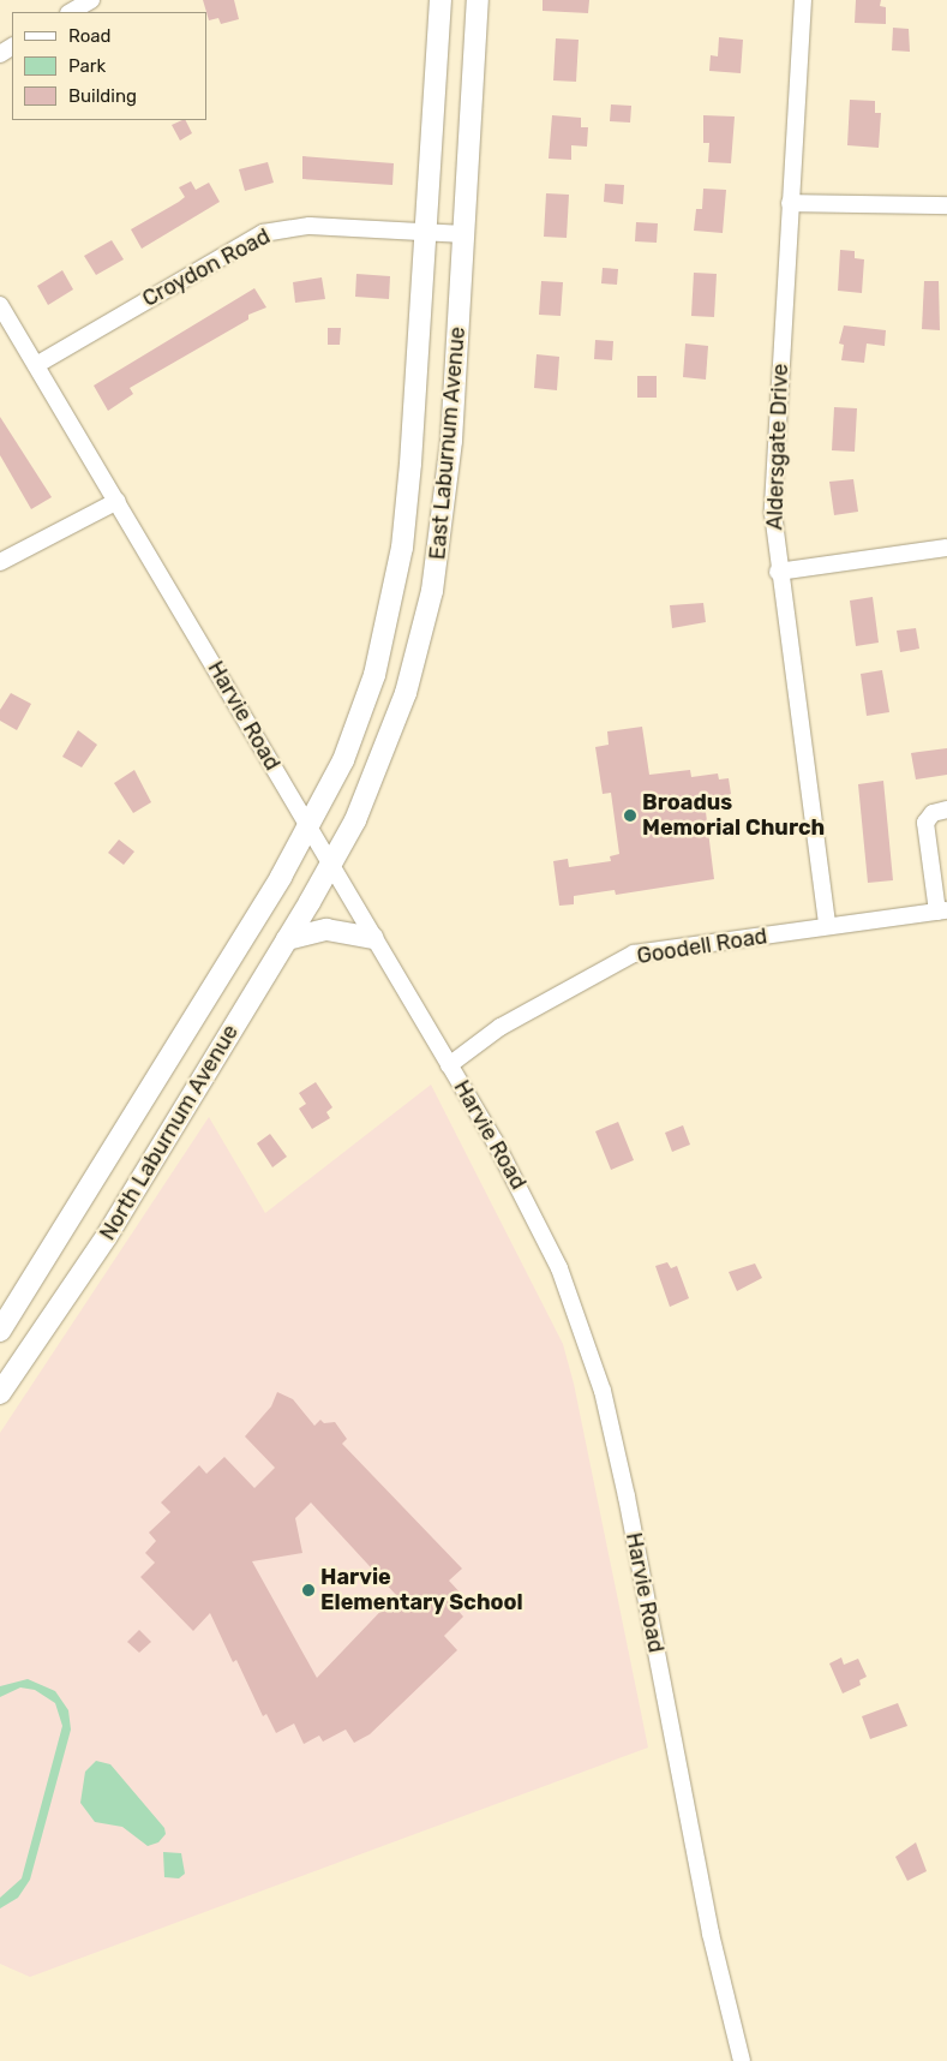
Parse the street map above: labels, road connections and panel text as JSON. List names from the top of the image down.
{
  "streets": {
    "main road": ["East Laburnum Avenue", "North Laburnum Avenue"],
    "street": [
      "Croydon Road",
      "Aldersgate Drive",
      "Harvie Road",
      "Goodell Road"
    ]
  },
  "crossings": [
    ["Croydon Road", "East Laburnum Avenue"],
    ["Croydon Road", "Harvie Road"],
    ["East Laburnum Avenue", "Harvie Road"],
    ["East Laburnum Avenue", "North Laburnum Avenue"],
    ["Aldersgate Drive", "Goodell Road"],
    ["Harvie Road", "Goodell Road"],
    ["Harvie Road", "North Laburnum Avenue"]
  ],
  "places": ["Broadus Memorial Church", "Harvie Elementary School"],
  "legend": ["Road", "Park", "Building"]
}
